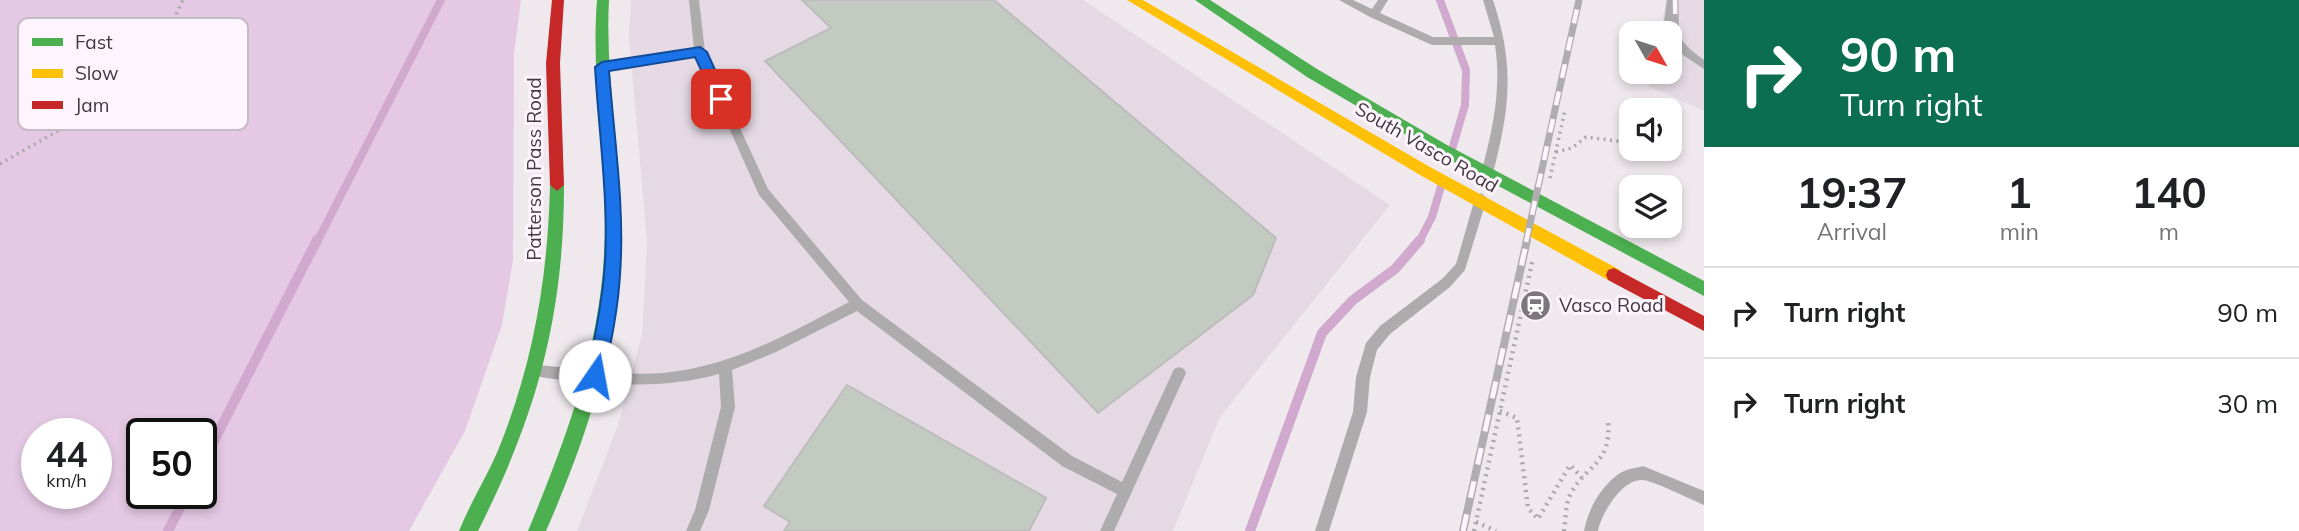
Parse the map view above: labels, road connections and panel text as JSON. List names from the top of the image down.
{
  "streets": {
    "main road": ["South Vasco Road", "Patterson Pass Road"]
  },
  "places": {
    "station": ["Vasco Road"]
  },
  "legend": ["Fast", "Slow", "Jam"],
  "north": "bottom right",
  "page": {
    "turn": ["90 m", "Turn right"],
    "eta": [
      "19:37",
      "Arrival",
      "1",
      "min",
      "140",
      "m"
    ],
    "list": [
      {
        "name": "Turn right",
        "value": "90 m"
      },
      {
        "name": "Turn right",
        "value": "30 m"
      }
    ],
    "speed": "44 km/h",
    "limit": "50"
  }
}
